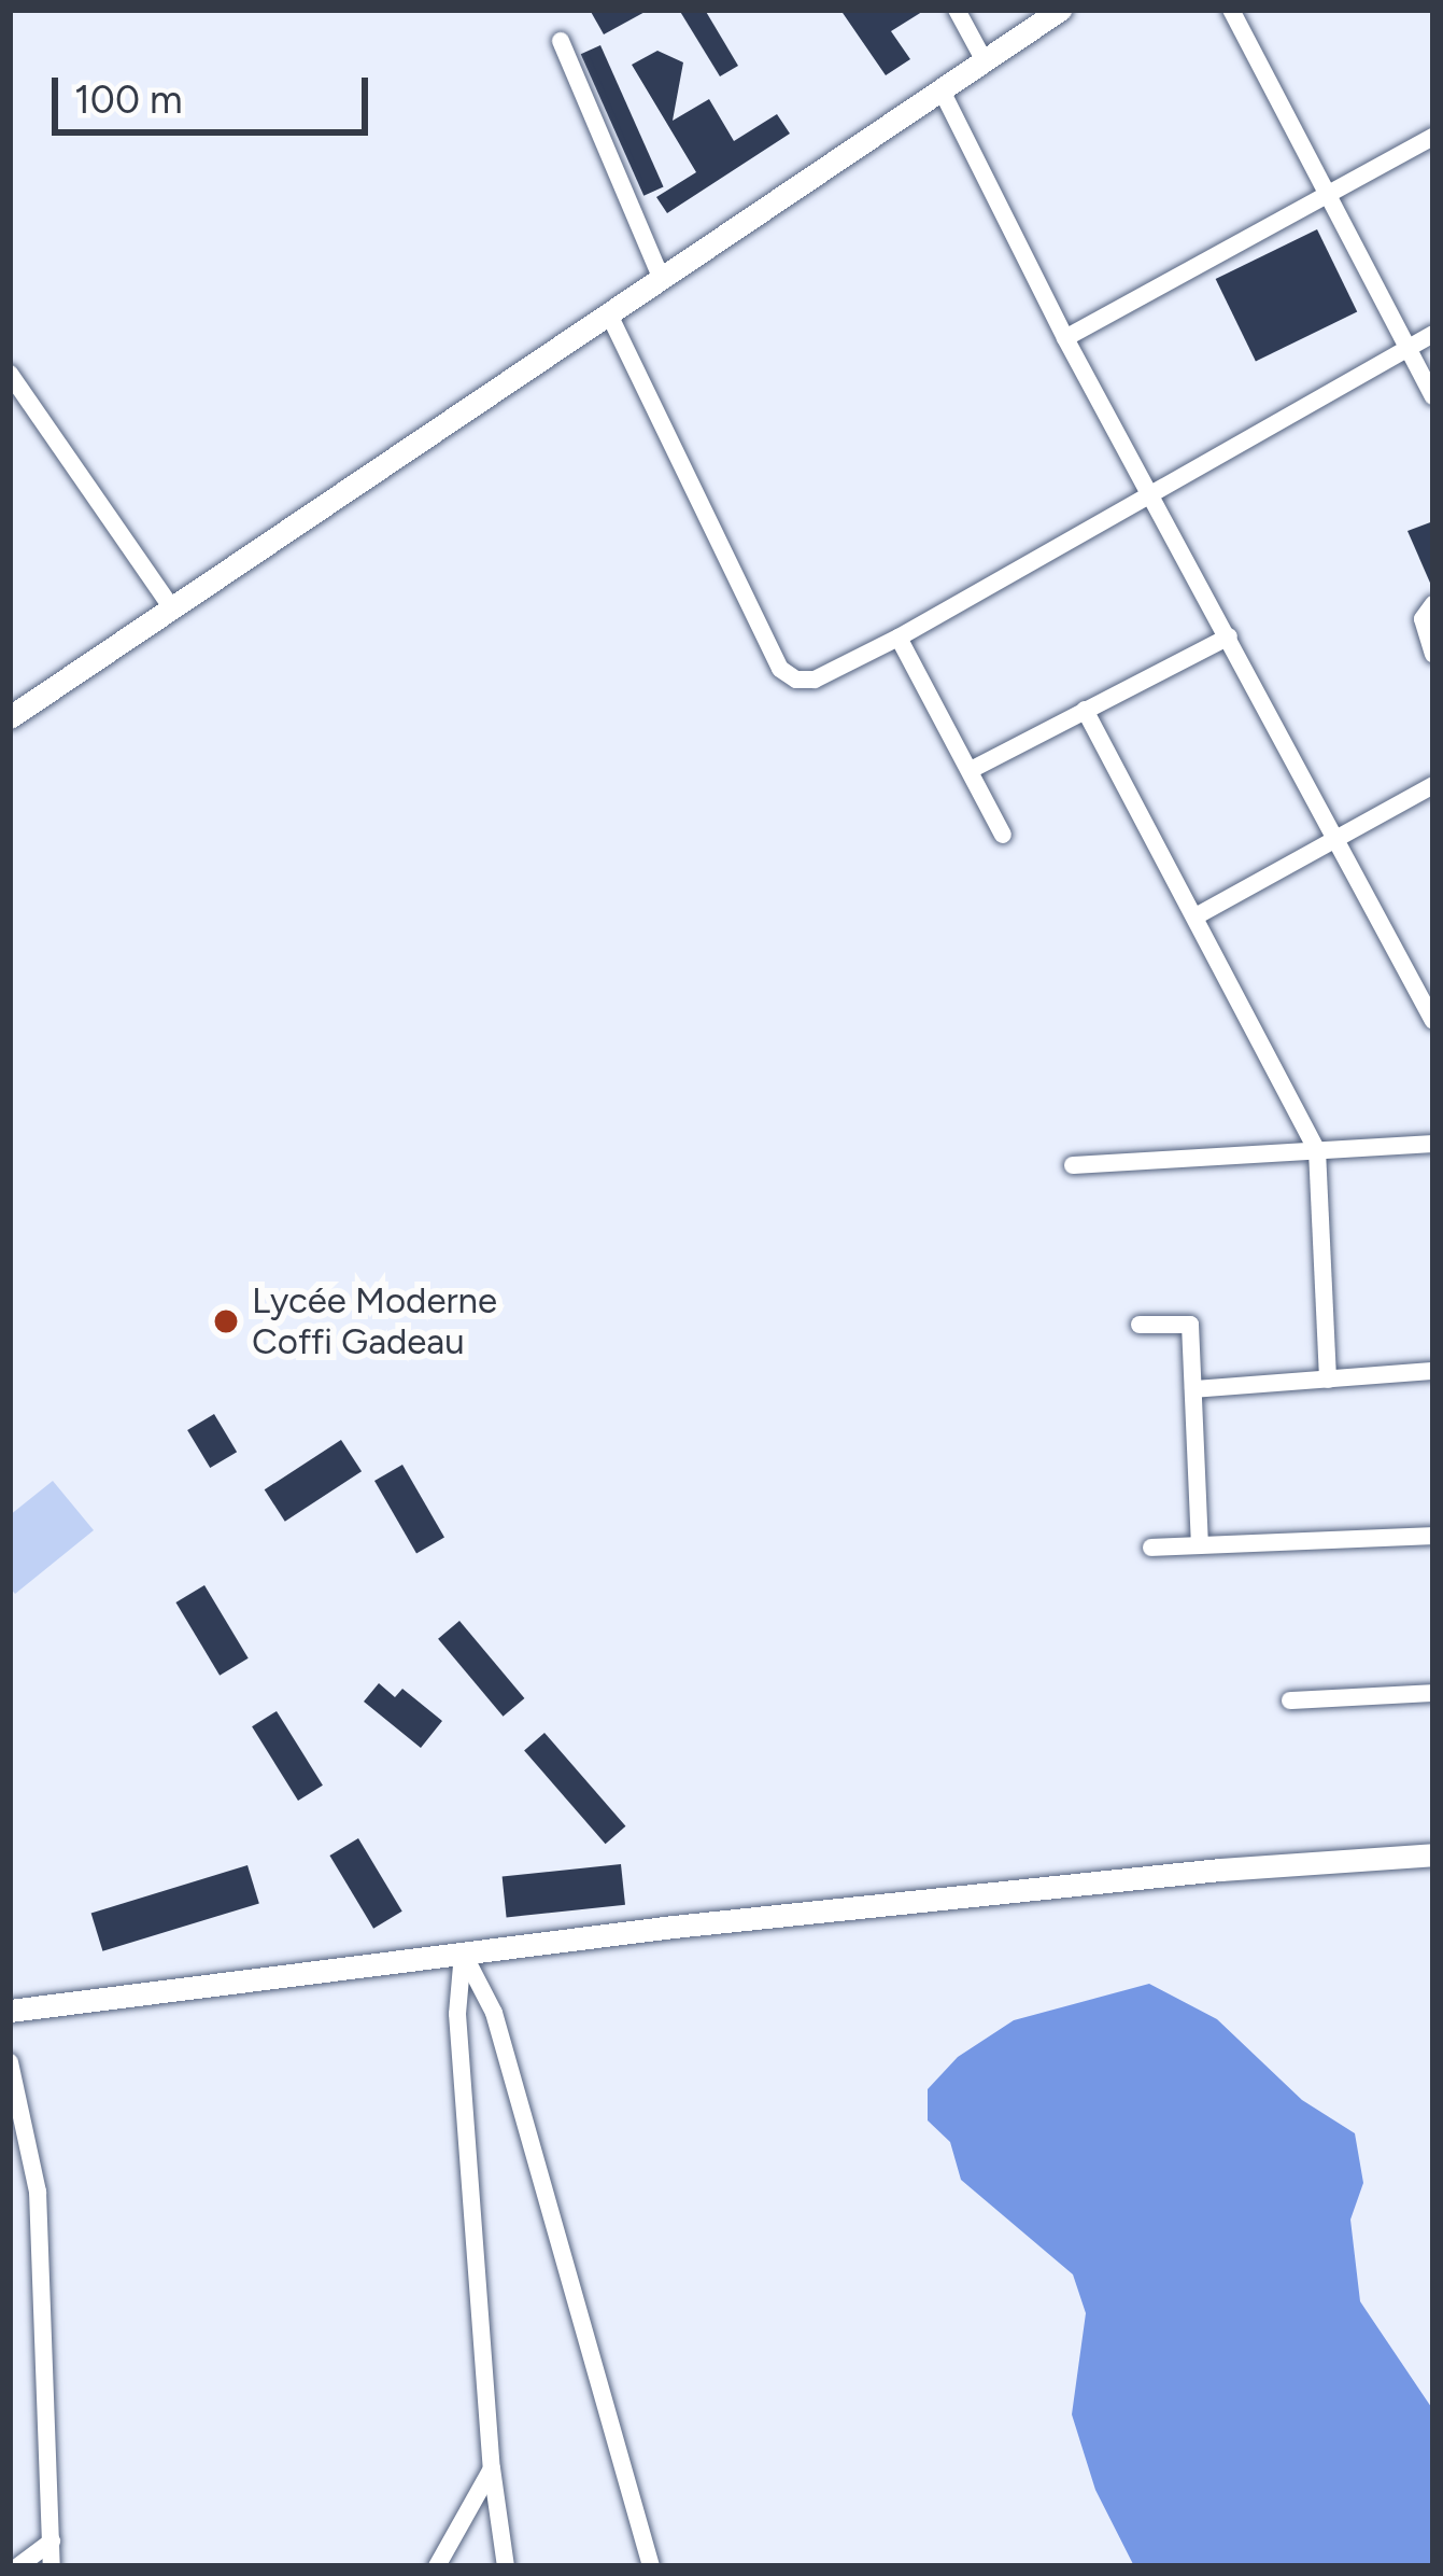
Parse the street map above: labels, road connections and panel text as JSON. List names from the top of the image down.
{
  "places": ["Lycée Moderne Coffi Gadeau"],
  "scale_bar": "100 m"
}
